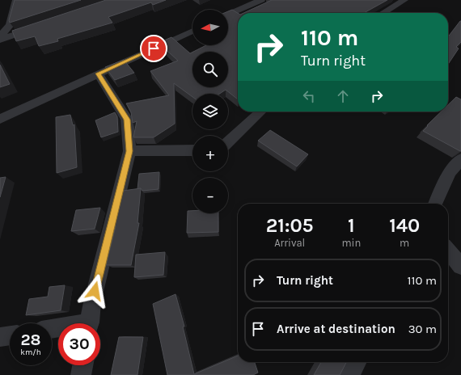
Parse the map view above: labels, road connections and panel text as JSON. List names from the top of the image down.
{
  "north": "left",
  "page": {
    "map_buttons": ["+", "−"],
    "turn": ["110 m", "Turn right"],
    "eta": [
      "21:05",
      "Arrival",
      "1",
      "min",
      "140",
      "m"
    ],
    "list": [
      {
        "name": "Turn right",
        "value": "110 m"
      },
      {
        "name": "Arrive at destination",
        "value": "30 m"
      }
    ],
    "speed": "28 km/h",
    "limit": "30"
  }
}
